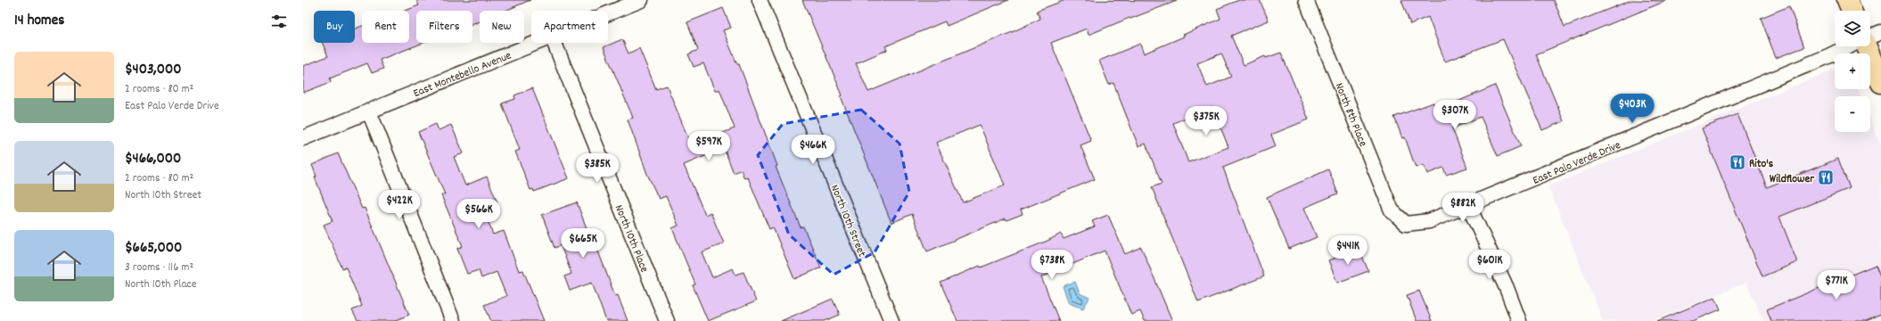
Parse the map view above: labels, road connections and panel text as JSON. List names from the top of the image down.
{
  "streets": {
    "street": [
      "East Montebello Avenue",
      "North 8th Place",
      "East Palo Verde Drive",
      "North 10th Street",
      "North 10th Place"
    ]
  },
  "crossings": [
    ["North 8th Place", "East Palo Verde Drive"]
  ],
  "places": {
    "restaurant": ["Rito's", "Wildflower"]
  },
  "page": {
    "heading": "14 homes",
    "map_buttons": ["+", "−"],
    "chip": [
      "Buy",
      "Rent",
      "Filters",
      "New",
      "Apartment"
    ],
    "list": [
      {
        "name": "$403,000",
        "note": "2 rooms · 80 m² · East Palo Verde Drive"
      },
      {
        "name": "$466,000",
        "note": "2 rooms · 80 m² · North 10th Street"
      },
      {
        "name": "$665,000",
        "note": "3 rooms · 116 m² · North 10th Place"
      }
    ],
    "price": [
      "$403K",
      "$307K",
      "$375K",
      "$597K",
      "$466K",
      "$385K",
      "$422K",
      "$882K",
      "$566K",
      "$665K",
      "$441K",
      "$738K",
      "$601K",
      "$771K"
    ]
  }
}
